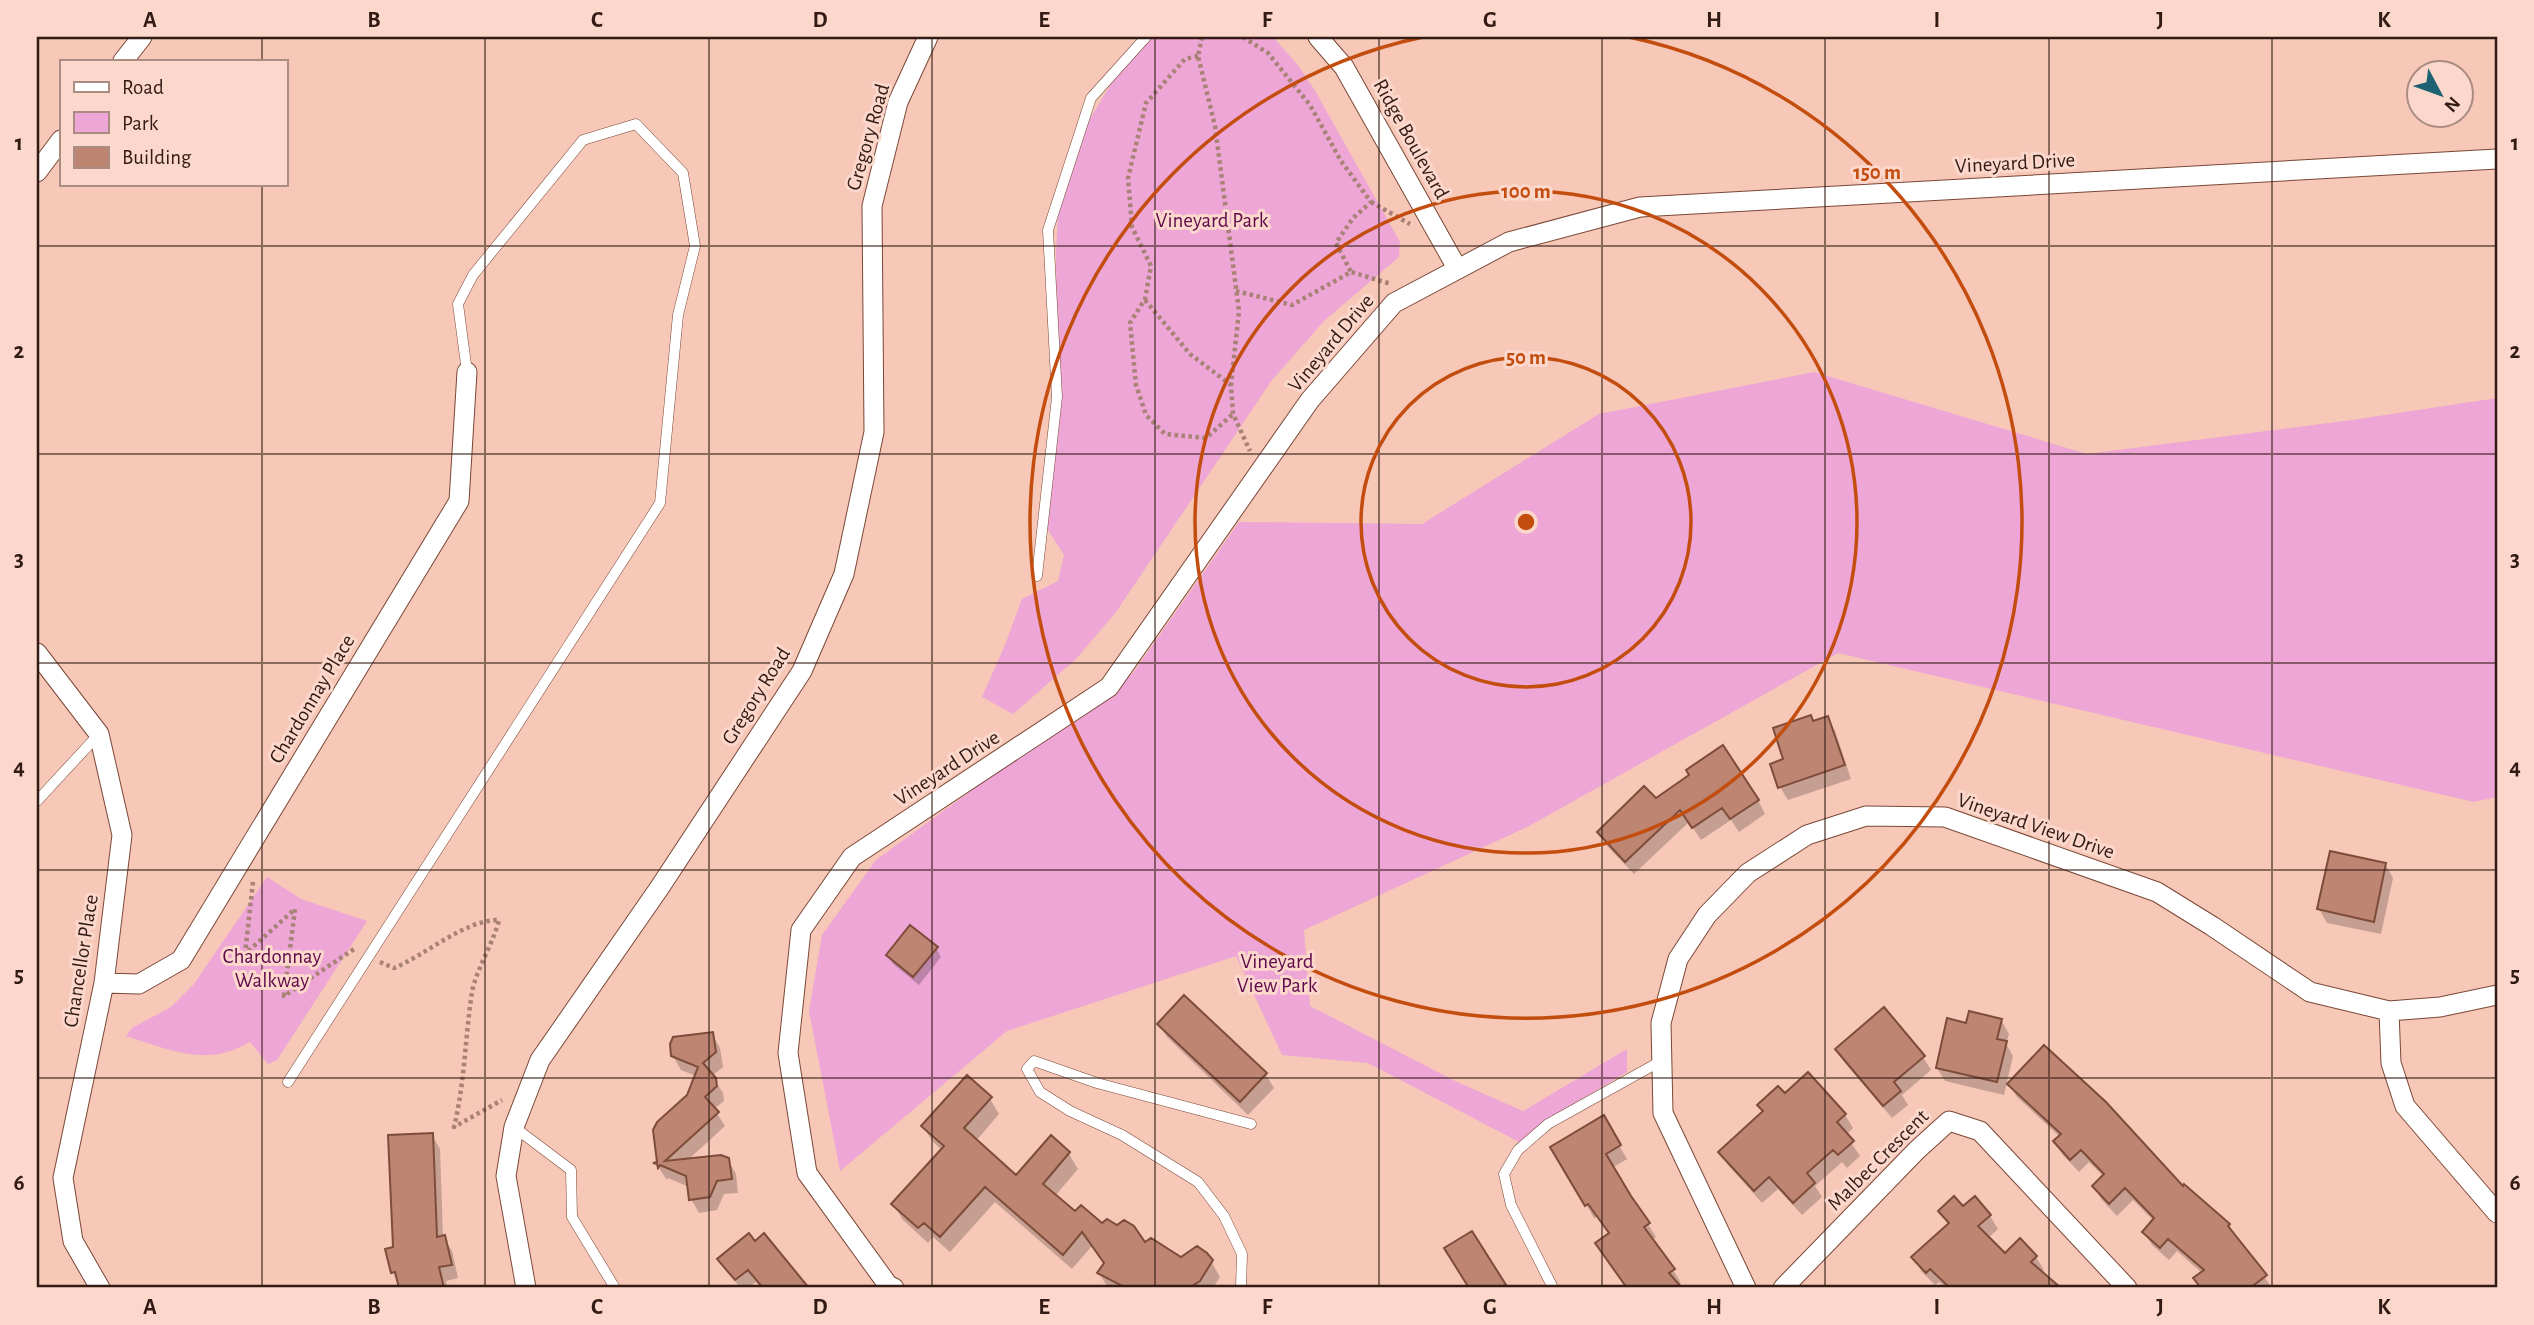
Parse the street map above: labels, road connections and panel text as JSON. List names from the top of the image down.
{
  "streets": {
    "street": [
      "Gregory Road",
      "Ridge Boulevard",
      "Vineyard Drive",
      "Chardonnay Place",
      "Vineyard View Drive",
      "Chancellor Place",
      "Malbec Crescent"
    ]
  },
  "crossings": [
    ["Ridge Boulevard", "Vineyard Drive"],
    ["Chardonnay Place", "Chancellor Place"]
  ],
  "parks": ["Vineyard Park", "Chardonnay Walkway", "Vineyard View Park"],
  "legend": ["Road", "Park", "Building"],
  "north": "bottom right",
  "grid": {
    "columns": [
      "A",
      "B",
      "C",
      "D",
      "E",
      "F",
      "G",
      "H",
      "I",
      "J",
      "K"
    ],
    "rows": [
      "1",
      "2",
      "3",
      "4",
      "5",
      "6"
    ]
  },
  "rings": ["150 m", "100 m", "50 m"]
}
